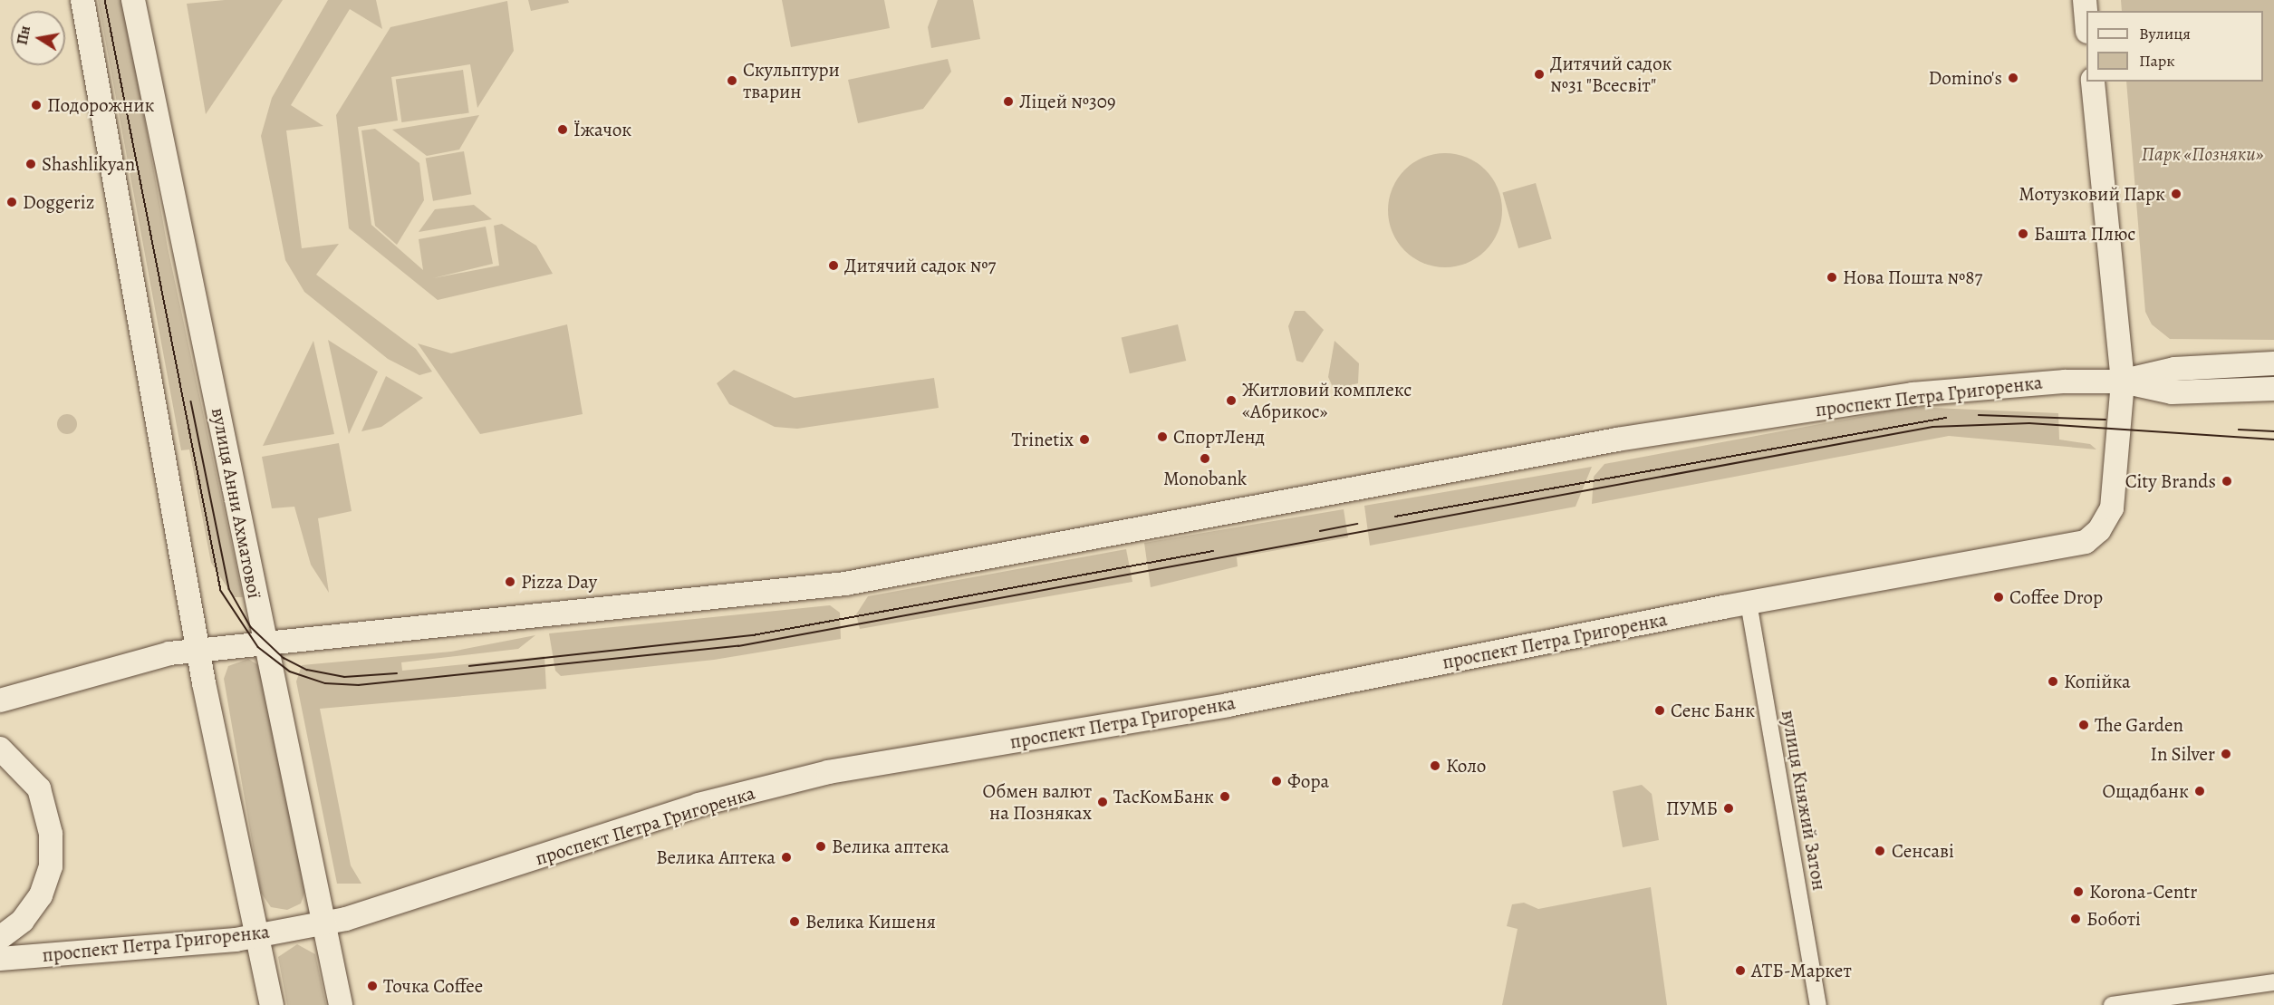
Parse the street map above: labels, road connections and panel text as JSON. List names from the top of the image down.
{
  "streets": {
    "main road": ["проспект Петра Григоренка", "вулиця Анни Ахматової"],
    "street": ["вулиця Княжий Затон"]
  },
  "crossings": [
    ["проспект Петра Григоренка", "вулиця Анни Ахматової"],
    ["проспект Петра Григоренка", "вулиця Княжий Затон"]
  ],
  "parks": ["Парк «Позняки»"],
  "places": [
    "Дитячий садок №31 \"Всесвіт\"",
    "Domino's",
    "Скульптури тварин",
    "Ліцей №309",
    "Подорожник",
    "Їжачок",
    "Shashlikyan",
    "Мотузковий Парк",
    "Doggeriz",
    "Башта Плюс",
    "Дитячий садок №7",
    "Нова Пошта №87",
    "Житловий комплекс «Абрикос»",
    "СпортЛенд",
    "Trinetix",
    "Monobank",
    "City Brands",
    "Pizza Day",
    "Coffee Drop",
    "Копійка",
    "Сенс Банк",
    "The Garden",
    "In Silver",
    "Коло",
    "Фора",
    "Ощадбанк",
    "ТасКомБанк",
    "Обмен валют на Позняках",
    "ПУМБ",
    "Велика аптека",
    "Сенсаві",
    "Велика Аптека",
    "Korona-Centr",
    "Боботі",
    "Велика Кишеня",
    "АТБ-Маркет",
    "Точка Coffee"
  ],
  "legend": ["Вулиця", "Парк"],
  "north": "left"
}
